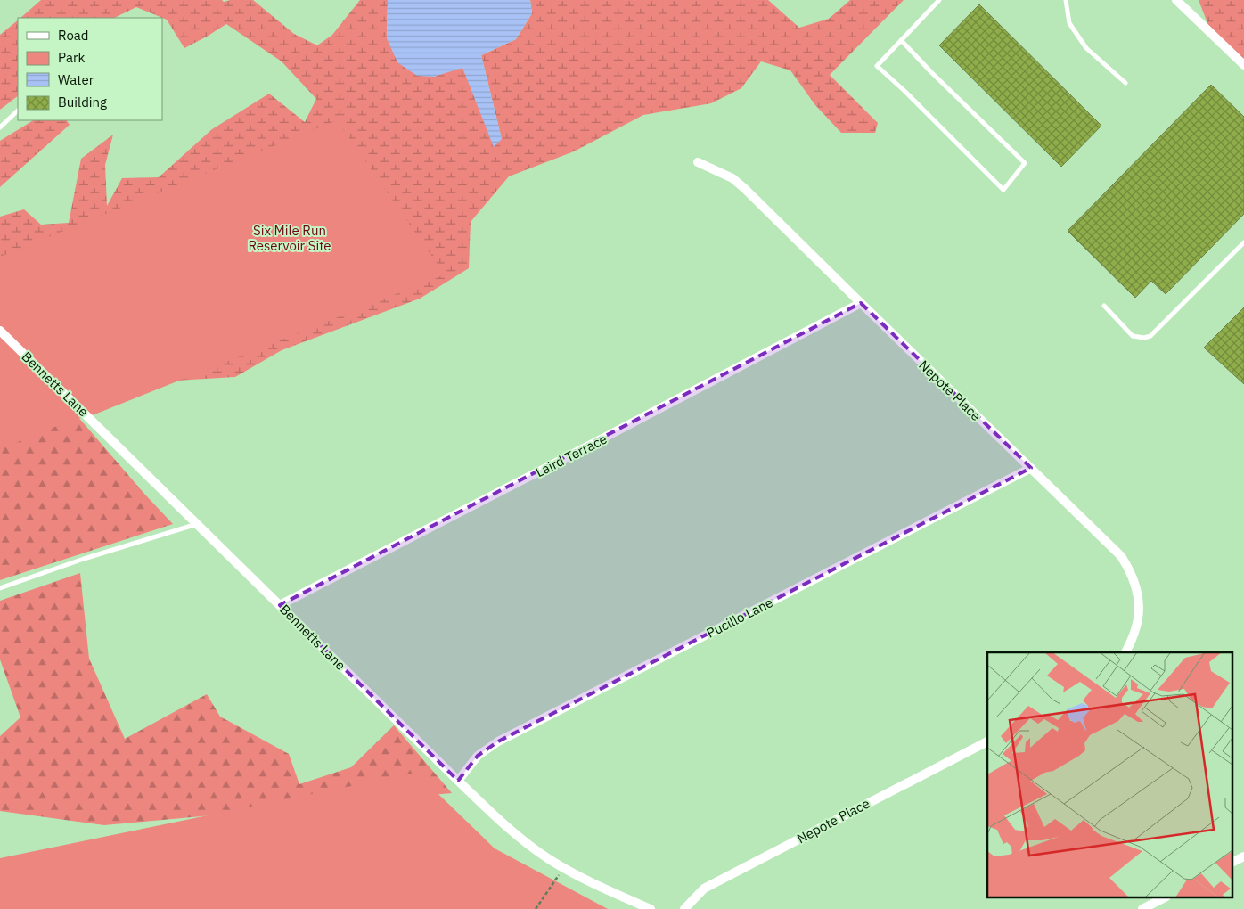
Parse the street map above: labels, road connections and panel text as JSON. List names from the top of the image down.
{
  "streets": {
    "street": [
      "Bennetts Lane",
      "Nepote Place",
      "Laird Terrace",
      "Pucillo Lane"
    ]
  },
  "crossings": [
    ["Bennetts Lane", "Laird Terrace"],
    ["Bennetts Lane", "Pucillo Lane"],
    ["Nepote Place", "Laird Terrace"],
    ["Nepote Place", "Pucillo Lane"]
  ],
  "parks": ["Six Mile Run Reservoir Site"],
  "legend": [
    "Road",
    "Park",
    "Water",
    "Building"
  ]
}
